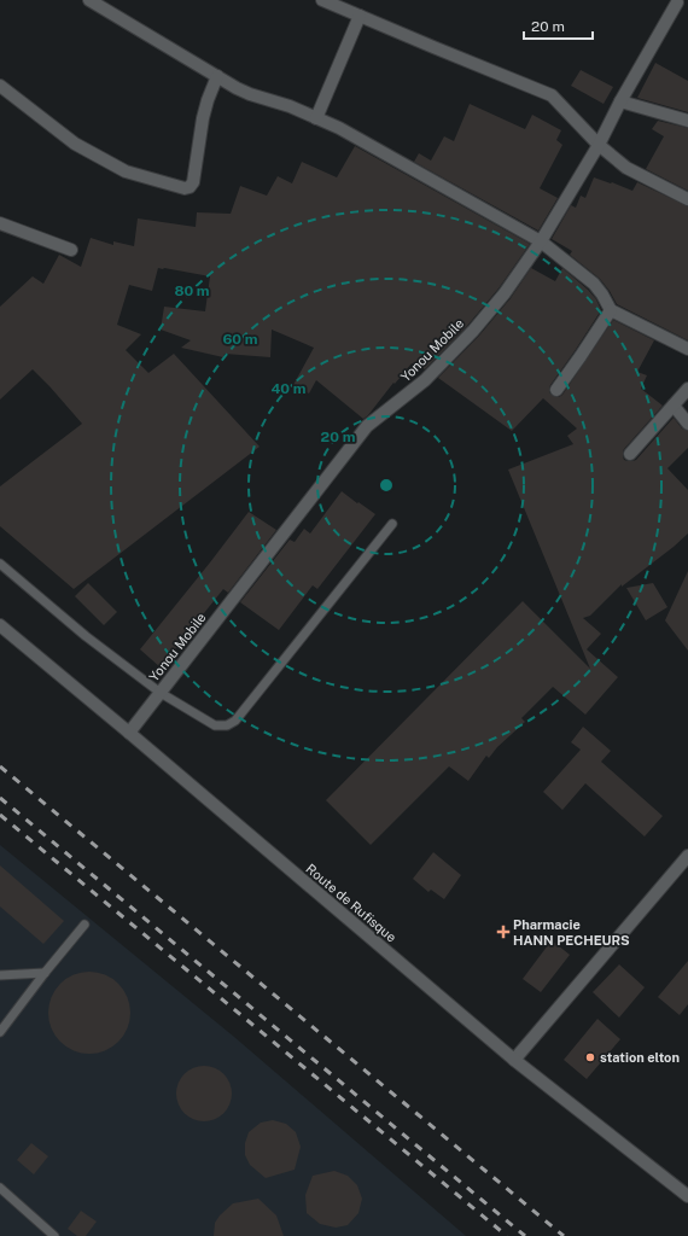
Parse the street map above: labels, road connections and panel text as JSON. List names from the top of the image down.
{
  "streets": {
    "street": ["Yonou Mobile", "Route de Rufisque"]
  },
  "crossings": [
    ["Yonou Mobile", "Route de Rufisque"]
  ],
  "places": {
    "health": ["Pharmacie HANN PECHEURS"],
    "other": ["station elton"]
  },
  "scale_bar": "20 m",
  "rings": [
    "80 m",
    "60 m",
    "40 m",
    "20 m"
  ]
}
